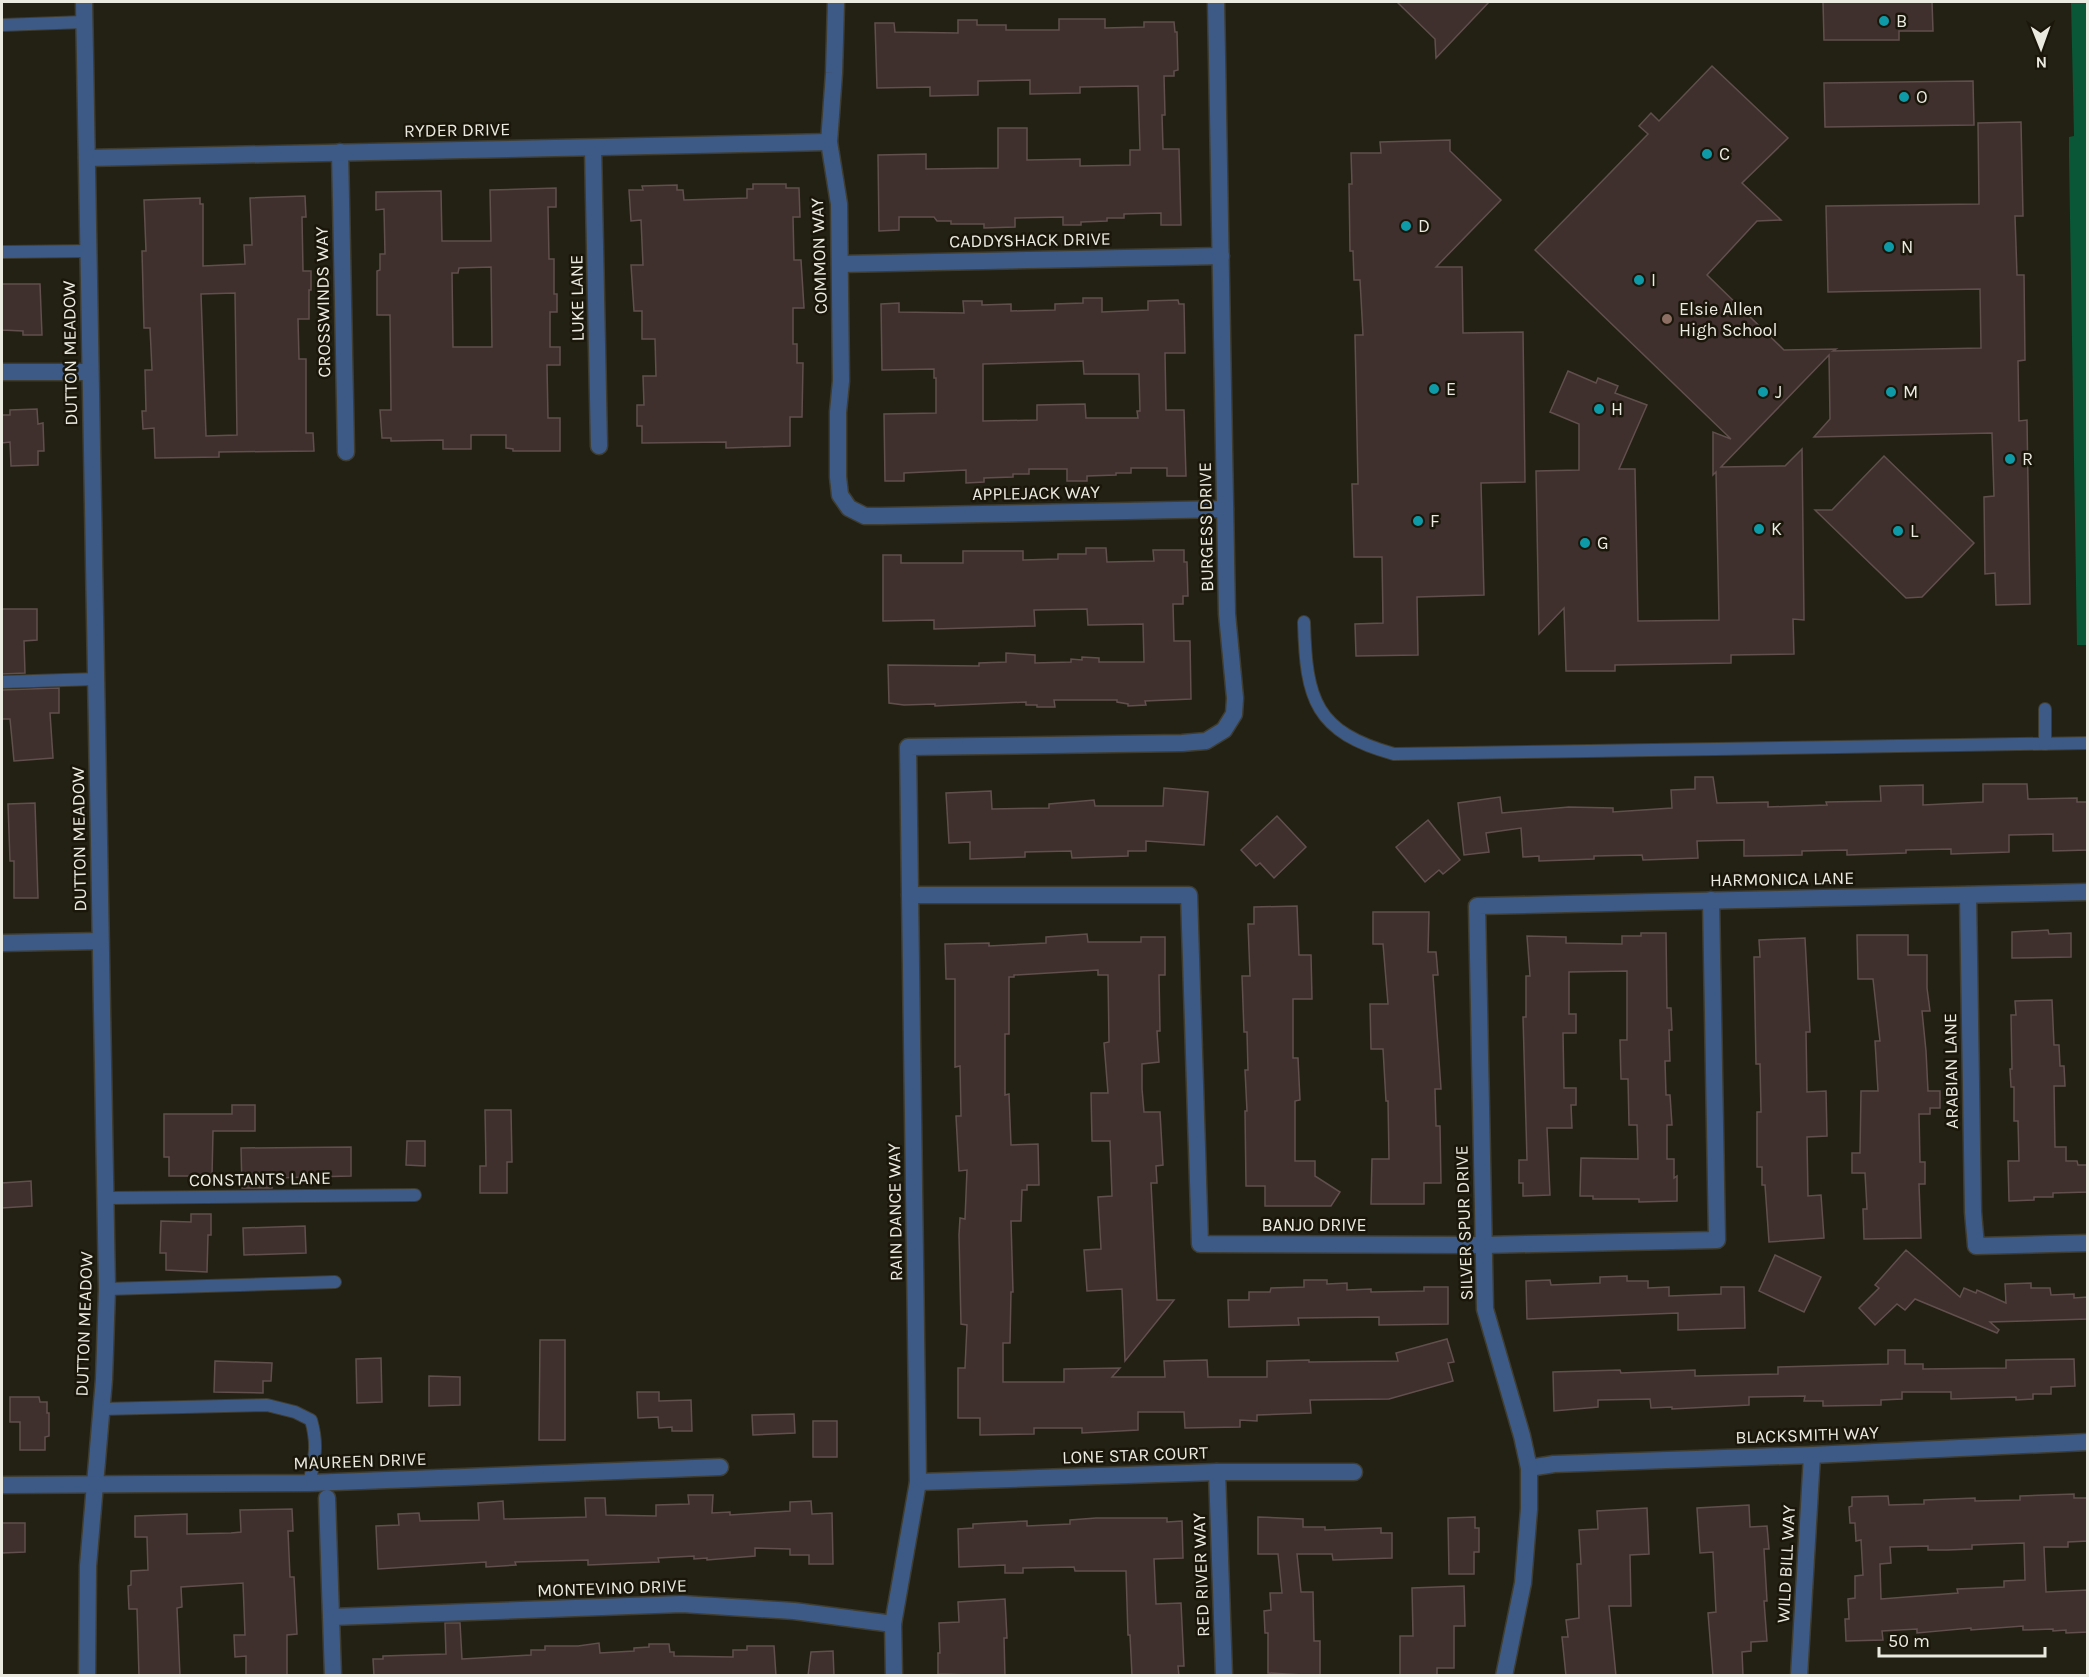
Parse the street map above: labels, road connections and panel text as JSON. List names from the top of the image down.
{
  "streets": {
    "street": [
      "RYDER DRIVE",
      "CADDYSHACK DRIVE",
      "COMMON WAY",
      "LUKE LANE",
      "CROSSWINDS WAY",
      "DUTTON MEADOW",
      "APPLEJACK WAY",
      "BURGESS DRIVE",
      "HARMONICA LANE",
      "ARABIAN LANE",
      "RAIN DANCE WAY",
      "SILVER SPUR DRIVE",
      "BANJO DRIVE",
      "BLACKSMITH WAY",
      "LONE STAR COURT",
      "MAUREEN DRIVE",
      "WILD BILL WAY",
      "RED RIVER WAY",
      "MONTEVINO DRIVE"
    ],
    "lane": ["CONSTANTS LANE"]
  },
  "crossings": [
    ["RYDER DRIVE", "COMMON WAY"],
    ["RYDER DRIVE", "LUKE LANE"],
    ["RYDER DRIVE", "CROSSWINDS WAY"],
    ["RYDER DRIVE", "DUTTON MEADOW"],
    ["CADDYSHACK DRIVE", "COMMON WAY"],
    ["CADDYSHACK DRIVE", "BURGESS DRIVE"],
    ["COMMON WAY", "APPLEJACK WAY"],
    ["DUTTON MEADOW", "CONSTANTS LANE"],
    ["DUTTON MEADOW", "MAUREEN DRIVE"],
    ["APPLEJACK WAY", "BURGESS DRIVE"],
    ["BURGESS DRIVE", "RAIN DANCE WAY"],
    ["HARMONICA LANE", "ARABIAN LANE"],
    ["HARMONICA LANE", "SILVER SPUR DRIVE"],
    ["HARMONICA LANE", "BANJO DRIVE"],
    ["RAIN DANCE WAY", "BANJO DRIVE"],
    ["RAIN DANCE WAY", "LONE STAR COURT"],
    ["RAIN DANCE WAY", "MONTEVINO DRIVE"],
    ["SILVER SPUR DRIVE", "BANJO DRIVE"],
    ["SILVER SPUR DRIVE", "BLACKSMITH WAY"],
    ["BLACKSMITH WAY", "WILD BILL WAY"],
    ["LONE STAR COURT", "RED RIVER WAY"]
  ],
  "places": [
    "B",
    "O",
    "C",
    "D",
    "N",
    "I",
    "Elsie Allen High School",
    "E",
    "J",
    "M",
    "H",
    "R",
    "F",
    "K",
    "L",
    "G"
  ],
  "scale_bar": "50 m",
  "north": "bottom"
}
